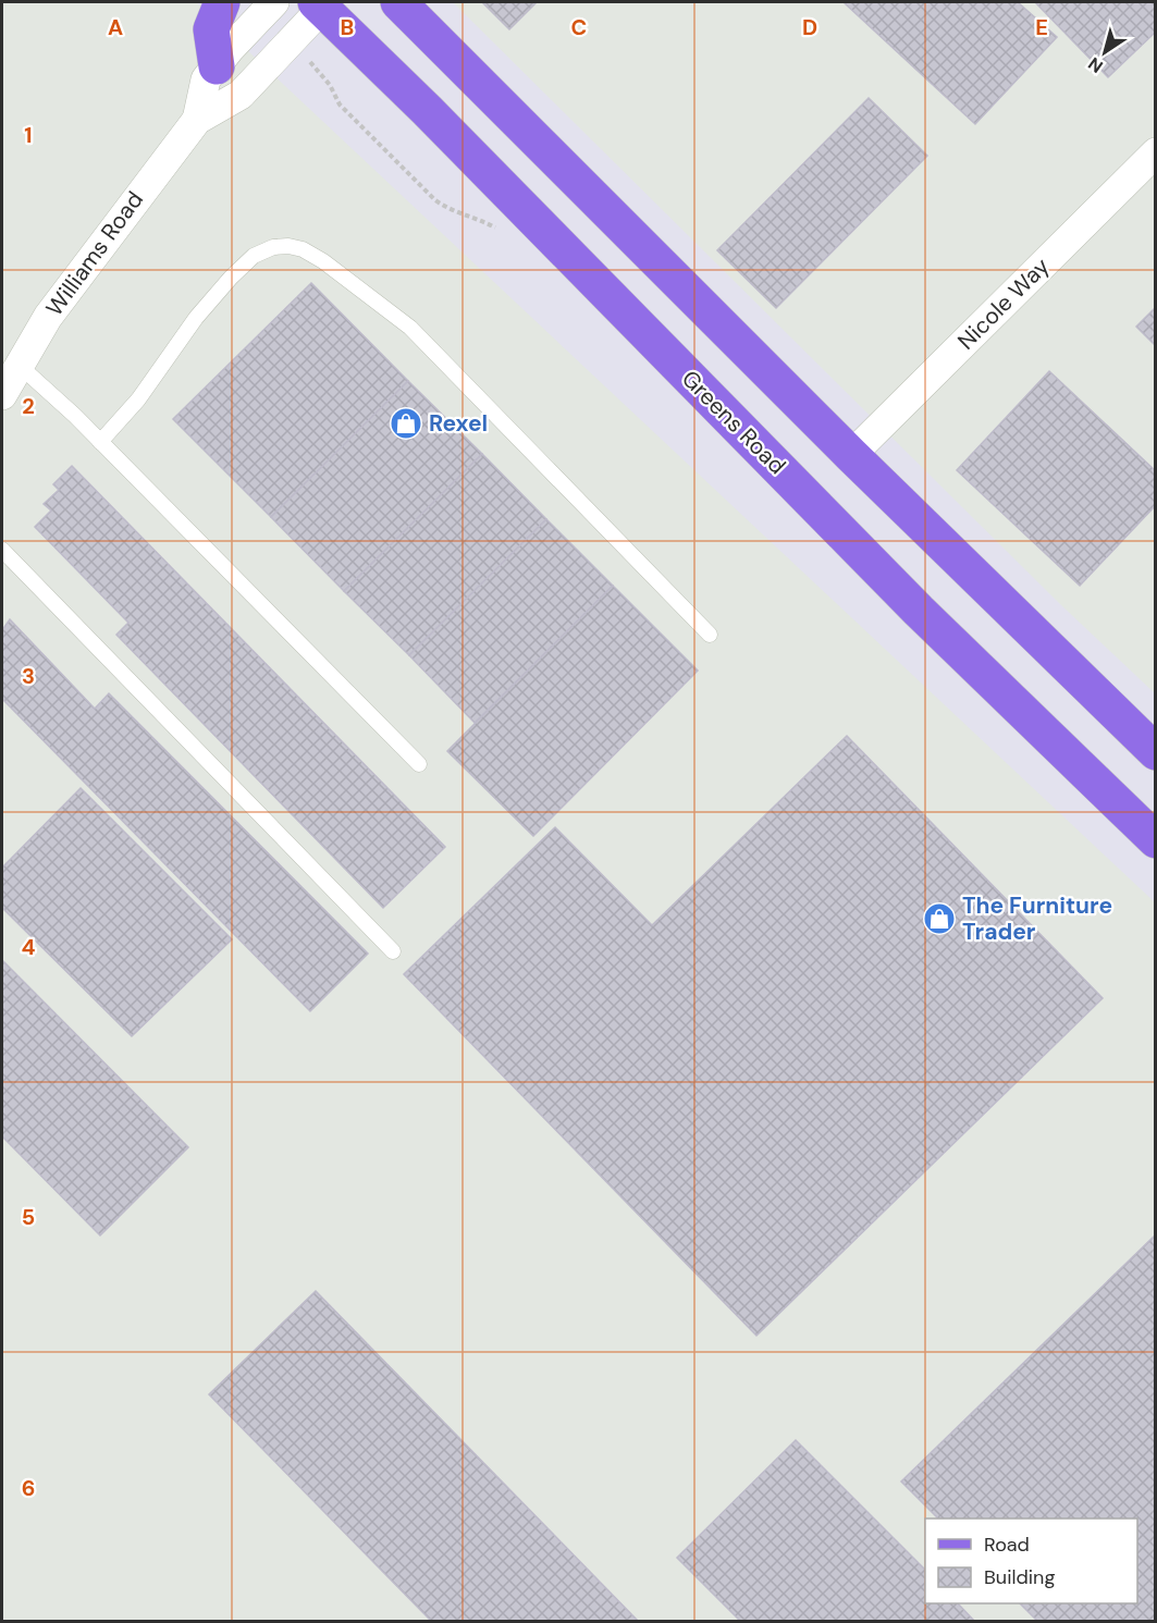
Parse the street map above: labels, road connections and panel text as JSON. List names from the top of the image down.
{
  "streets": {
    "main road": ["Greens Road"],
    "street": ["Williams Road", "Nicole Way"]
  },
  "crossings": [
    ["Williams Road", "Greens Road"]
  ],
  "places": {
    "shop": ["Rexel", "The Furniture Trader"]
  },
  "legend": ["Road", "Building"],
  "north": "bottom left",
  "grid": {
    "columns": [
      "A",
      "B",
      "C",
      "D",
      "E"
    ],
    "rows": [
      "1",
      "2",
      "3",
      "4",
      "5",
      "6"
    ]
  }
}
